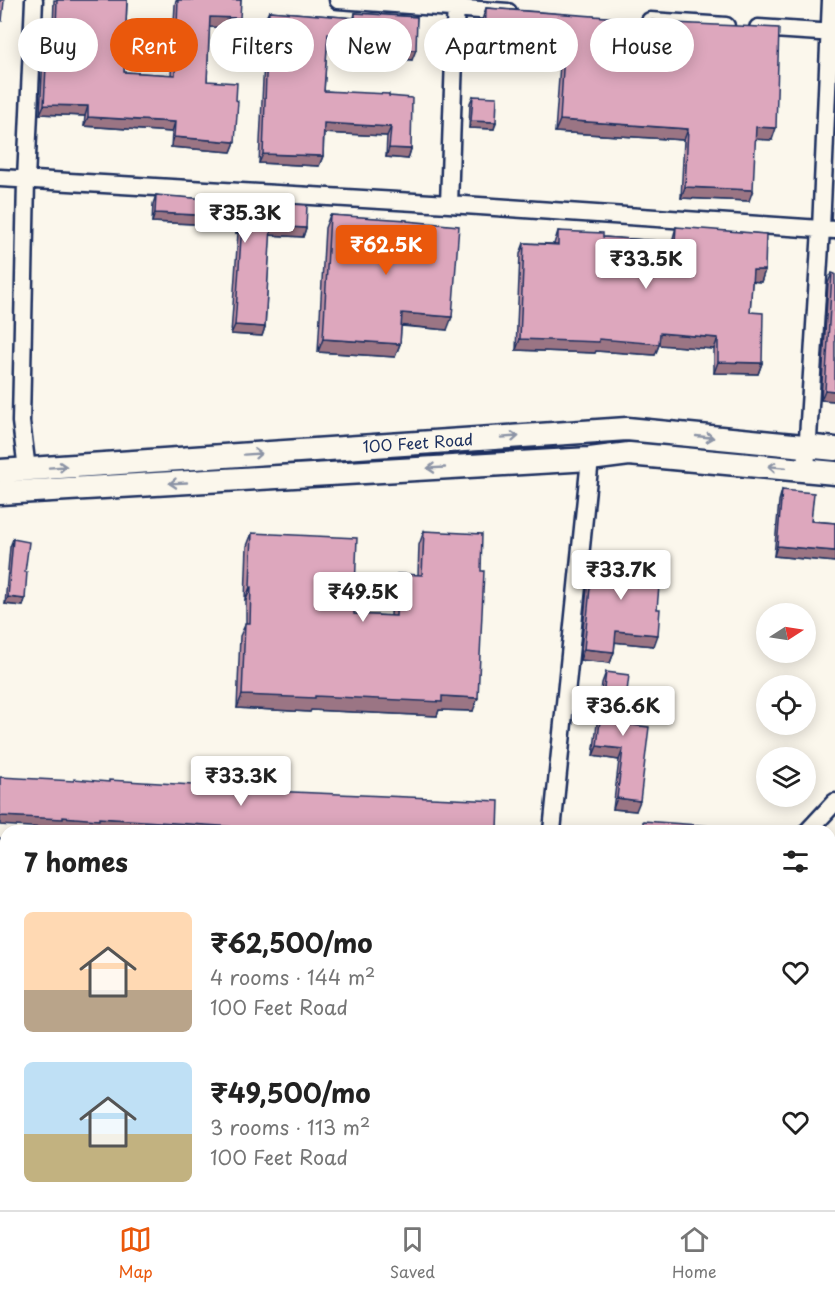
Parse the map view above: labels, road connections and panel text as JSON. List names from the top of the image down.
{
  "streets": {
    "street": ["100 Feet Road"]
  },
  "north": "right",
  "page": {
    "chip": [
      "Buy",
      "Rent",
      "Filters",
      "New",
      "Apartment",
      "House"
    ],
    "price": [
      "₹35.3K",
      "₹62.5K",
      "₹33.5K",
      "₹33.7K",
      "₹49.5K",
      "₹36.6K",
      "₹33.3K"
    ],
    "heading": "7 homes",
    "list": [
      {
        "name": "₹62,500/mo",
        "note": "4 rooms · 144 m² · 100 Feet Road"
      },
      {
        "name": "₹49,500/mo",
        "note": "3 rooms · 113 m² · 100 Feet Road"
      }
    ],
    "tabs": ["Map", "Saved", "Home"]
  }
}
